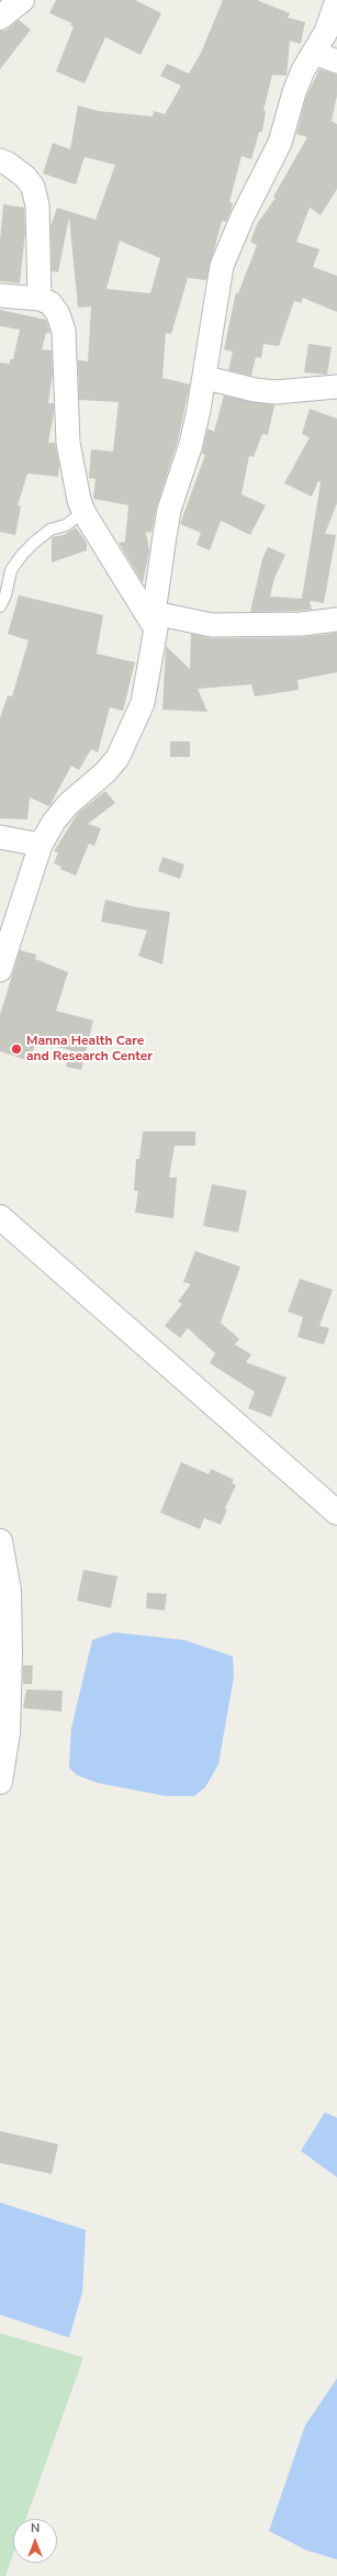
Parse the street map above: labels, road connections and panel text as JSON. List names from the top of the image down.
{
  "places": ["Manna Health Care and Research Center"],
  "north": "top"
}
